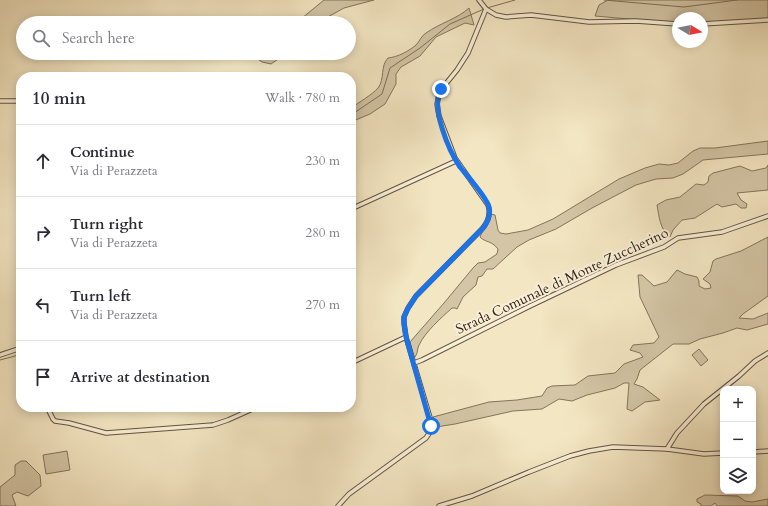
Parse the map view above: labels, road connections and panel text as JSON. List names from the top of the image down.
{
  "streets": {
    "street": ["Strada Comunale di Monte Zuccherino"]
  },
  "north": "right",
  "page": {
    "search": "Search here",
    "heading": ["10 min", "Walk · 780 m"],
    "list": [
      ["Continue", "Via di Perazzeta", "230 m"],
      ["Turn right", "Via di Perazzeta", "280 m"],
      ["Turn left", "Via di Perazzeta", "270 m"],
      "Arrive at destination"
    ],
    "map_buttons": ["+", "−"]
  }
}
